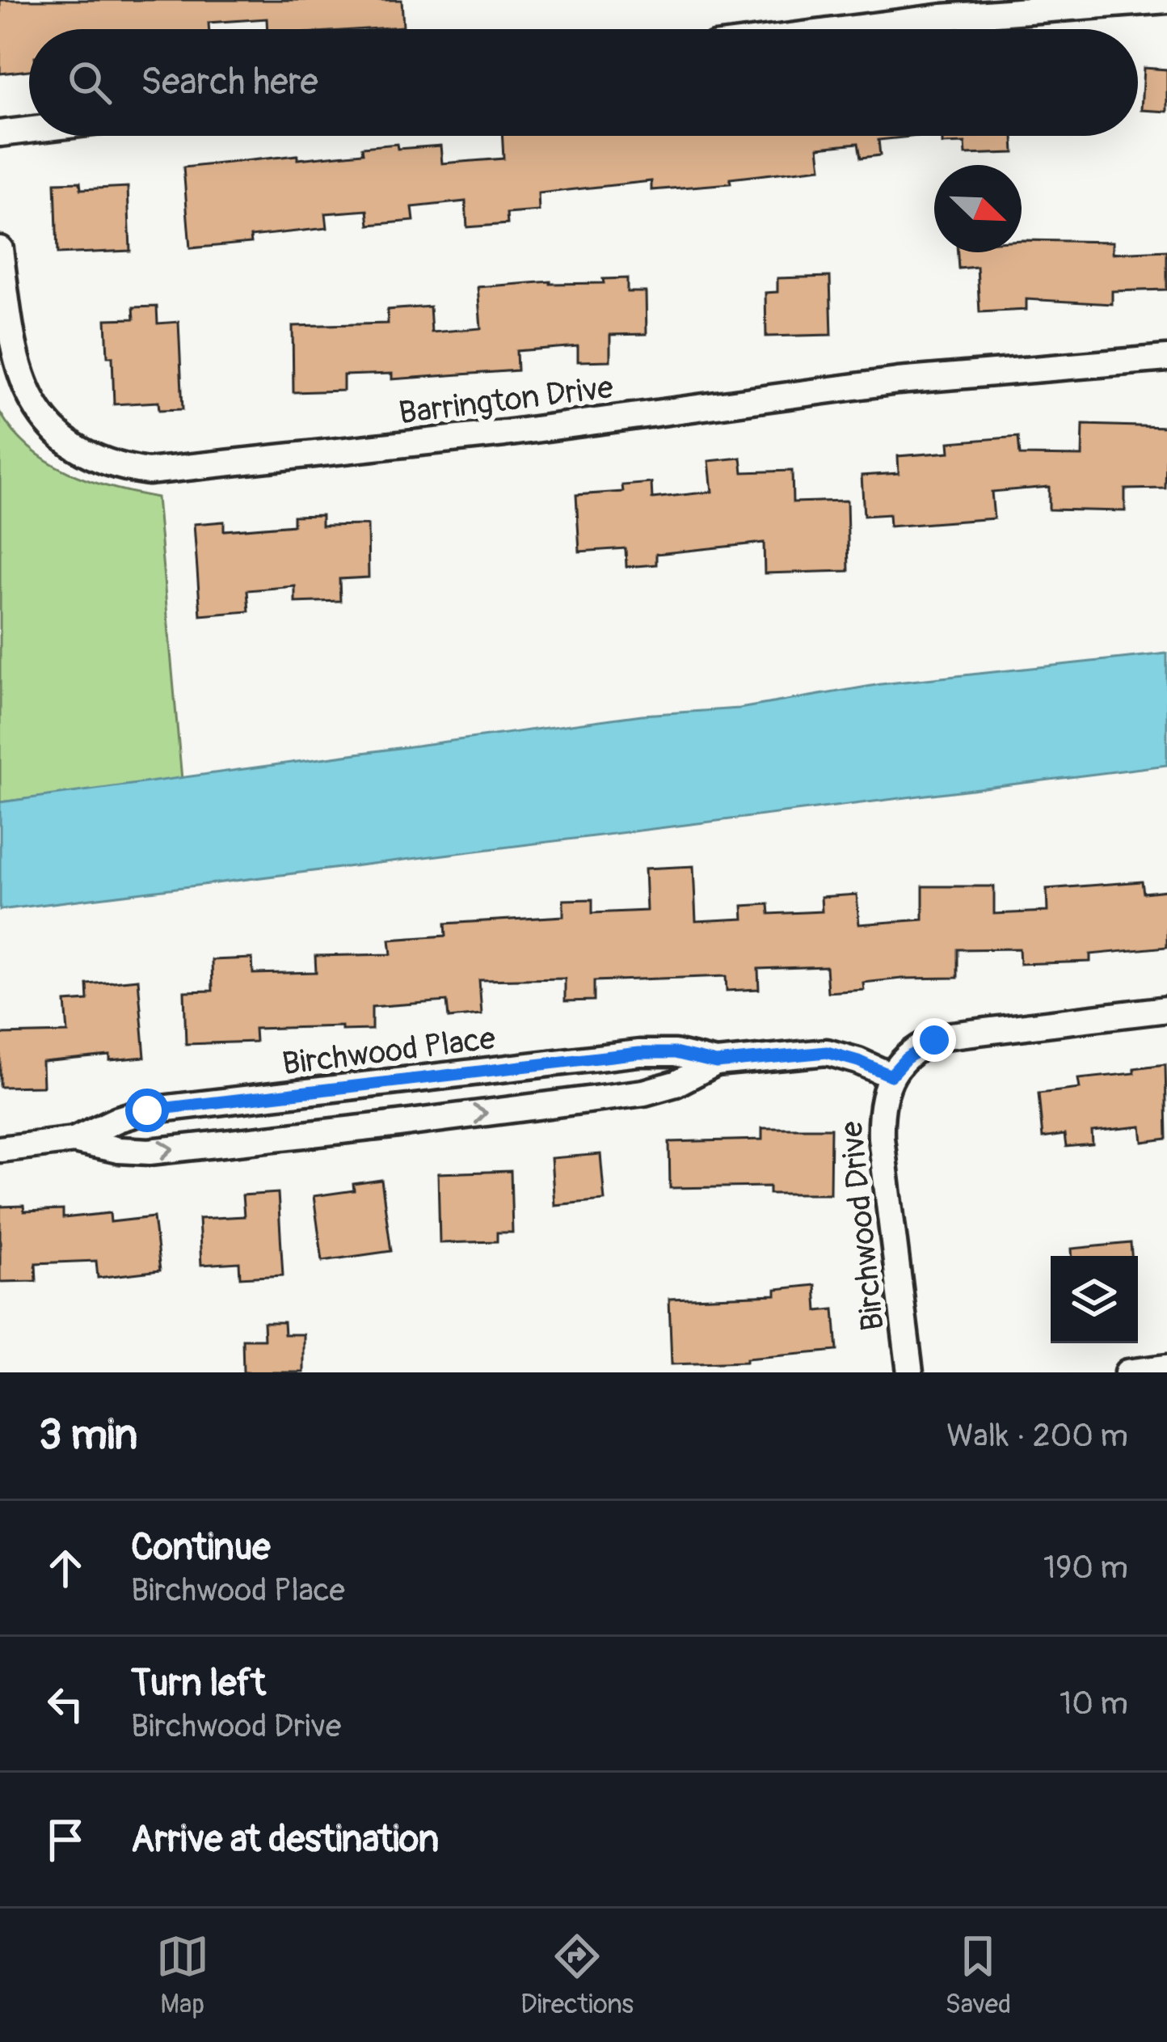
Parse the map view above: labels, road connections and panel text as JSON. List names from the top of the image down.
{
  "streets": {
    "street": ["Barrington Drive", "Birchwood Place", "Birchwood Drive"]
  },
  "crossings": [
    ["Birchwood Place", "Birchwood Drive"]
  ],
  "north": "bottom right",
  "page": {
    "search": "Search here",
    "heading": ["3 min", "Walk · 200 m"],
    "list": [
      ["Continue", "Birchwood Place", "190 m"],
      ["Turn left", "Birchwood Drive", "10 m"],
      "Arrive at destination"
    ],
    "nav": ["Map", "Directions", "Saved"]
  }
}
